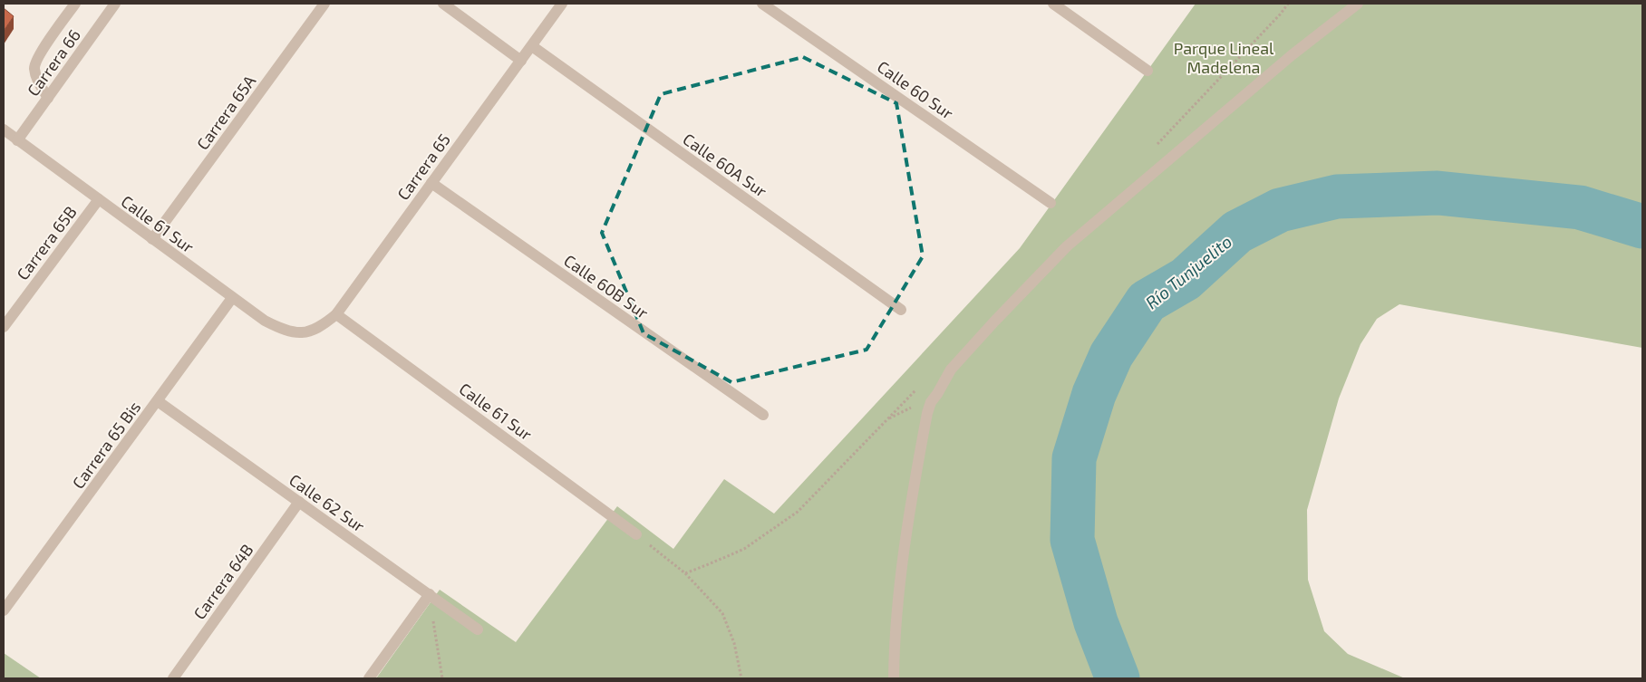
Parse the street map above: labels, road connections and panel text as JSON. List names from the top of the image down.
{
  "streets": {
    "street": [
      "Carrera 66",
      "Calle 60 Sur",
      "Carrera 65A",
      "Calle 60A Sur",
      "Carrera 65",
      "Calle 61 Sur",
      "Carrera 65B",
      "Calle 60B Sur",
      "Carrera 65 Bis",
      "Calle 62 Sur",
      "Carrera 64B"
    ]
  },
  "crossings": [
    ["Carrera 66", "Calle 61 Sur"],
    ["Carrera 65A", "Calle 61 Sur"],
    ["Calle 60A Sur", "Carrera 65"],
    ["Carrera 65", "Calle 61 Sur"],
    ["Carrera 65", "Calle 60B Sur"],
    ["Calle 61 Sur", "Carrera 65B"],
    ["Calle 61 Sur", "Carrera 65 Bis"],
    ["Carrera 65 Bis", "Calle 62 Sur"],
    ["Calle 62 Sur", "Carrera 64B"]
  ],
  "water": ["Río Tunjuelito"],
  "parks": ["Parque Lineal Madelena"]
}
